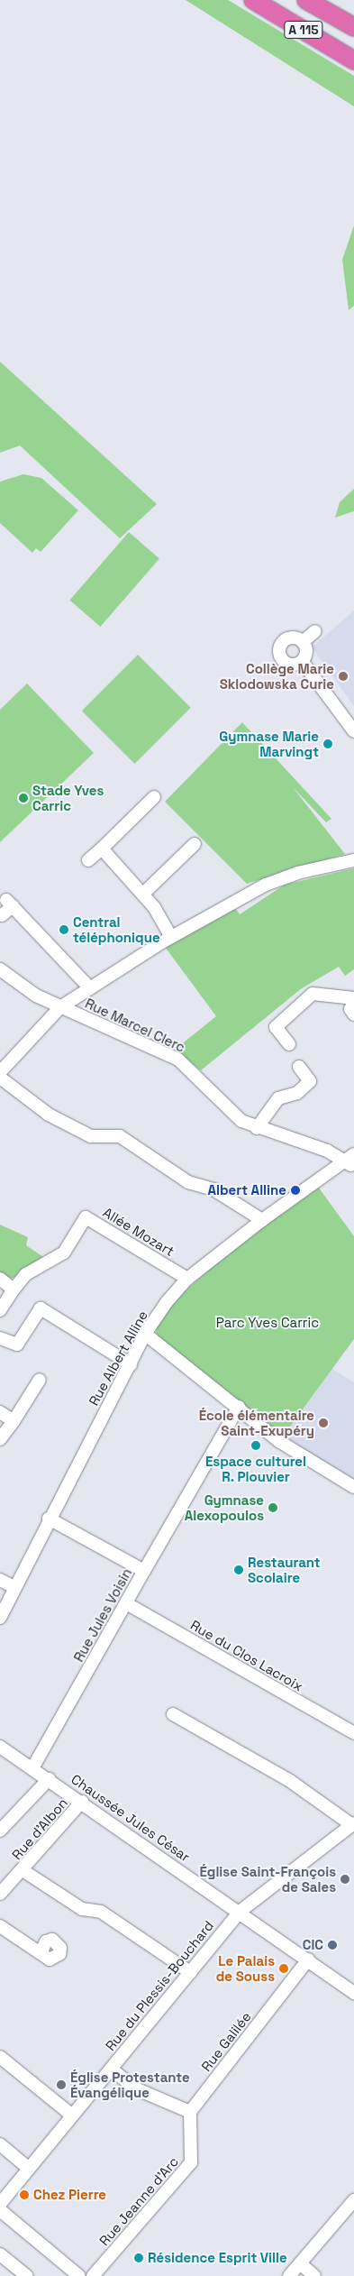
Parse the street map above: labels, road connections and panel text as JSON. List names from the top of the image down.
{
  "streets": {
    "highway": ["A 115"],
    "street": [
      "Rue Marcel Clerc",
      "Allée Mozart",
      "Rue Albert Alline",
      "Rue Jules Voisin",
      "Rue du Clos Lacroix",
      "Chaussée Jules César",
      "Rue d'Albon",
      "Rue du Plessis-Bouchard",
      "Rue Galilée",
      "Rue Jeanne d'Arc"
    ]
  },
  "crossings": [
    ["Rue Marcel Clerc", "Rue Albert Alline"],
    ["Allée Mozart", "Rue Albert Alline"],
    ["Rue Albert Alline", "Rue Jules Voisin"],
    ["Rue Jules Voisin", "Rue du Clos Lacroix"],
    ["Rue Jules Voisin", "Chaussée Jules César"],
    ["Chaussée Jules César", "Rue d'Albon"],
    ["Chaussée Jules César", "Rue du Plessis-Bouchard"],
    ["Chaussée Jules César", "Rue Galilée"],
    ["Rue Galilée", "Rue Jeanne d'Arc"]
  ],
  "parks": ["Parc Yves Carric"],
  "places": [
    "Collège Marie Sklodowska Curie",
    "Gymnase Marie Marvingt",
    "Stade Yves Carric",
    "Central téléphonique",
    "Albert Alline",
    "École élémentaire Saint-Exupéry",
    "Espace culturel R. Plouvier",
    "Gymnase Alexopoulos",
    "Restaurant Scolaire",
    "Église Saint-François de Sales",
    "CIC",
    "Le Palais de Souss",
    "Église Protestante Évangélique",
    "Chez Pierre",
    "Résidence Esprit Ville"
  ]
}
